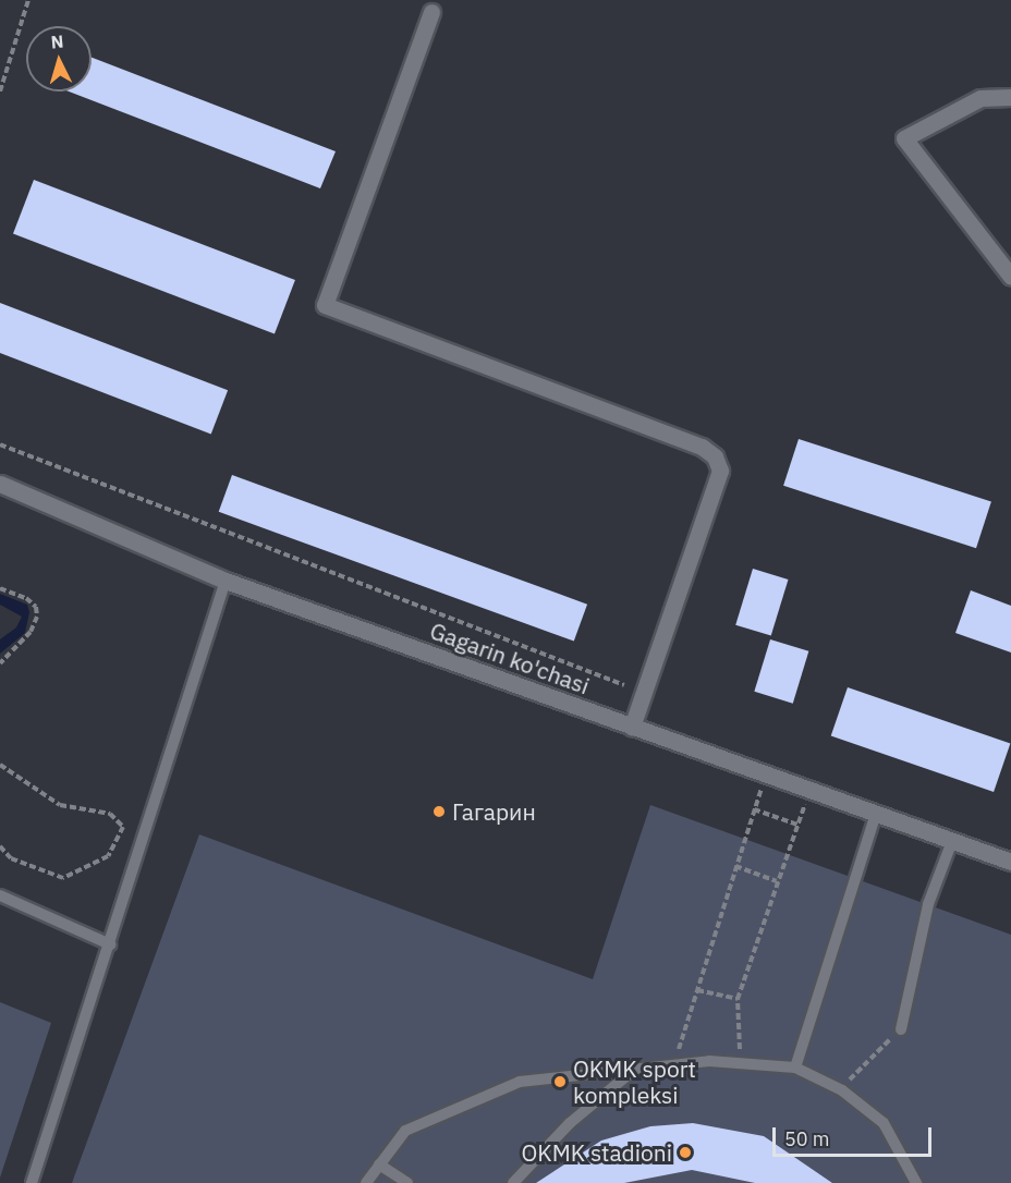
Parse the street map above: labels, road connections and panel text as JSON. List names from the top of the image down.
{
  "streets": {
    "street": ["Gagarin ko'chasi"]
  },
  "places": ["Гагарин", "OKMK sport kompleksi", "OKMK stadioni"],
  "scale_bar": "50 m",
  "north": "top"
}
